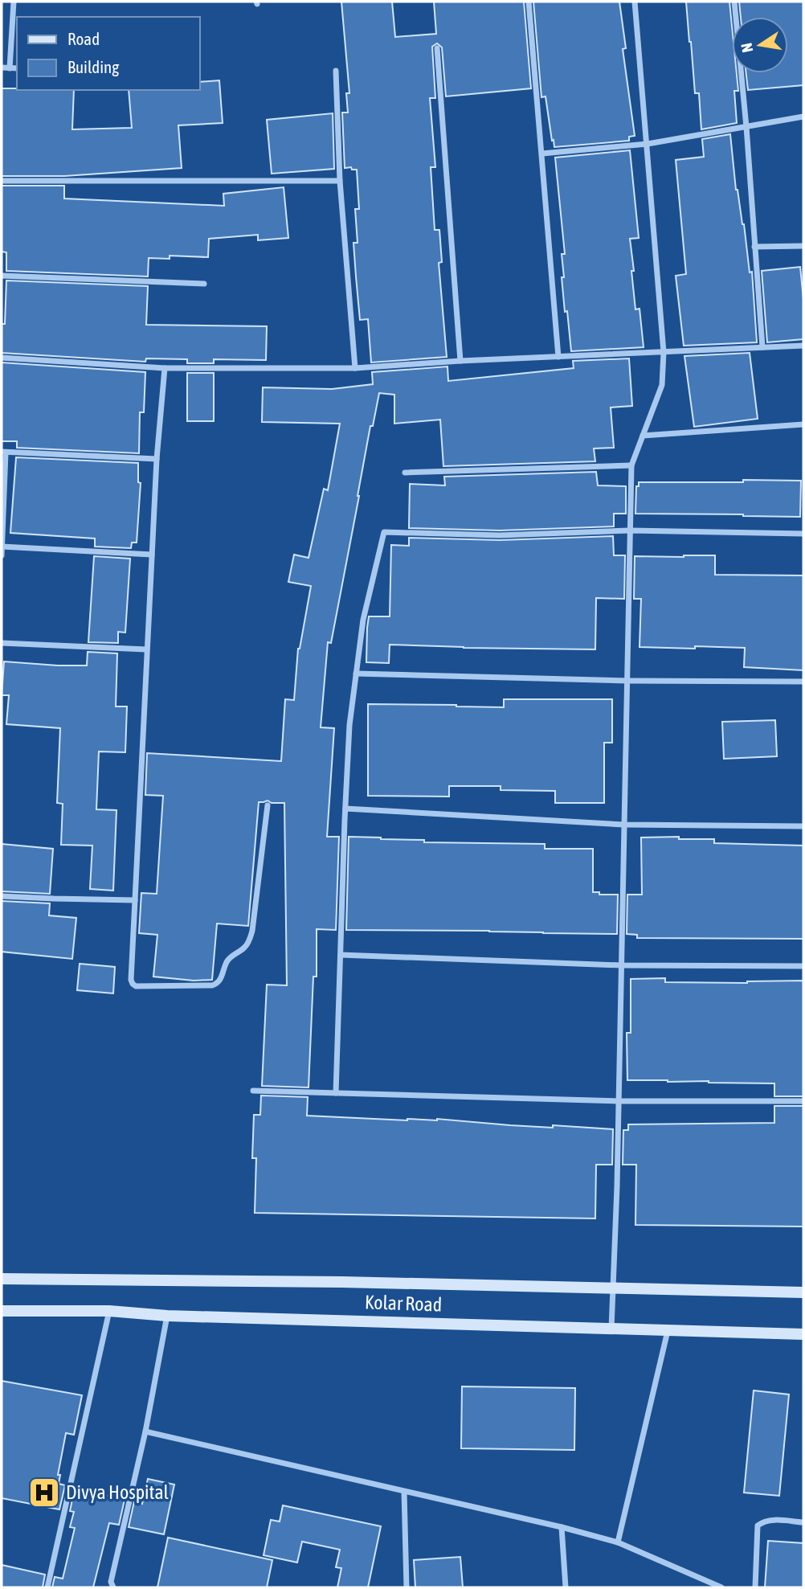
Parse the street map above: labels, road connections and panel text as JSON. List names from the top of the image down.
{
  "streets": {
    "main road": ["Kolar Road"]
  },
  "places": {
    "hospital": ["Divya Hospital"]
  },
  "legend": ["Road", "Building"],
  "north": "left"
}
